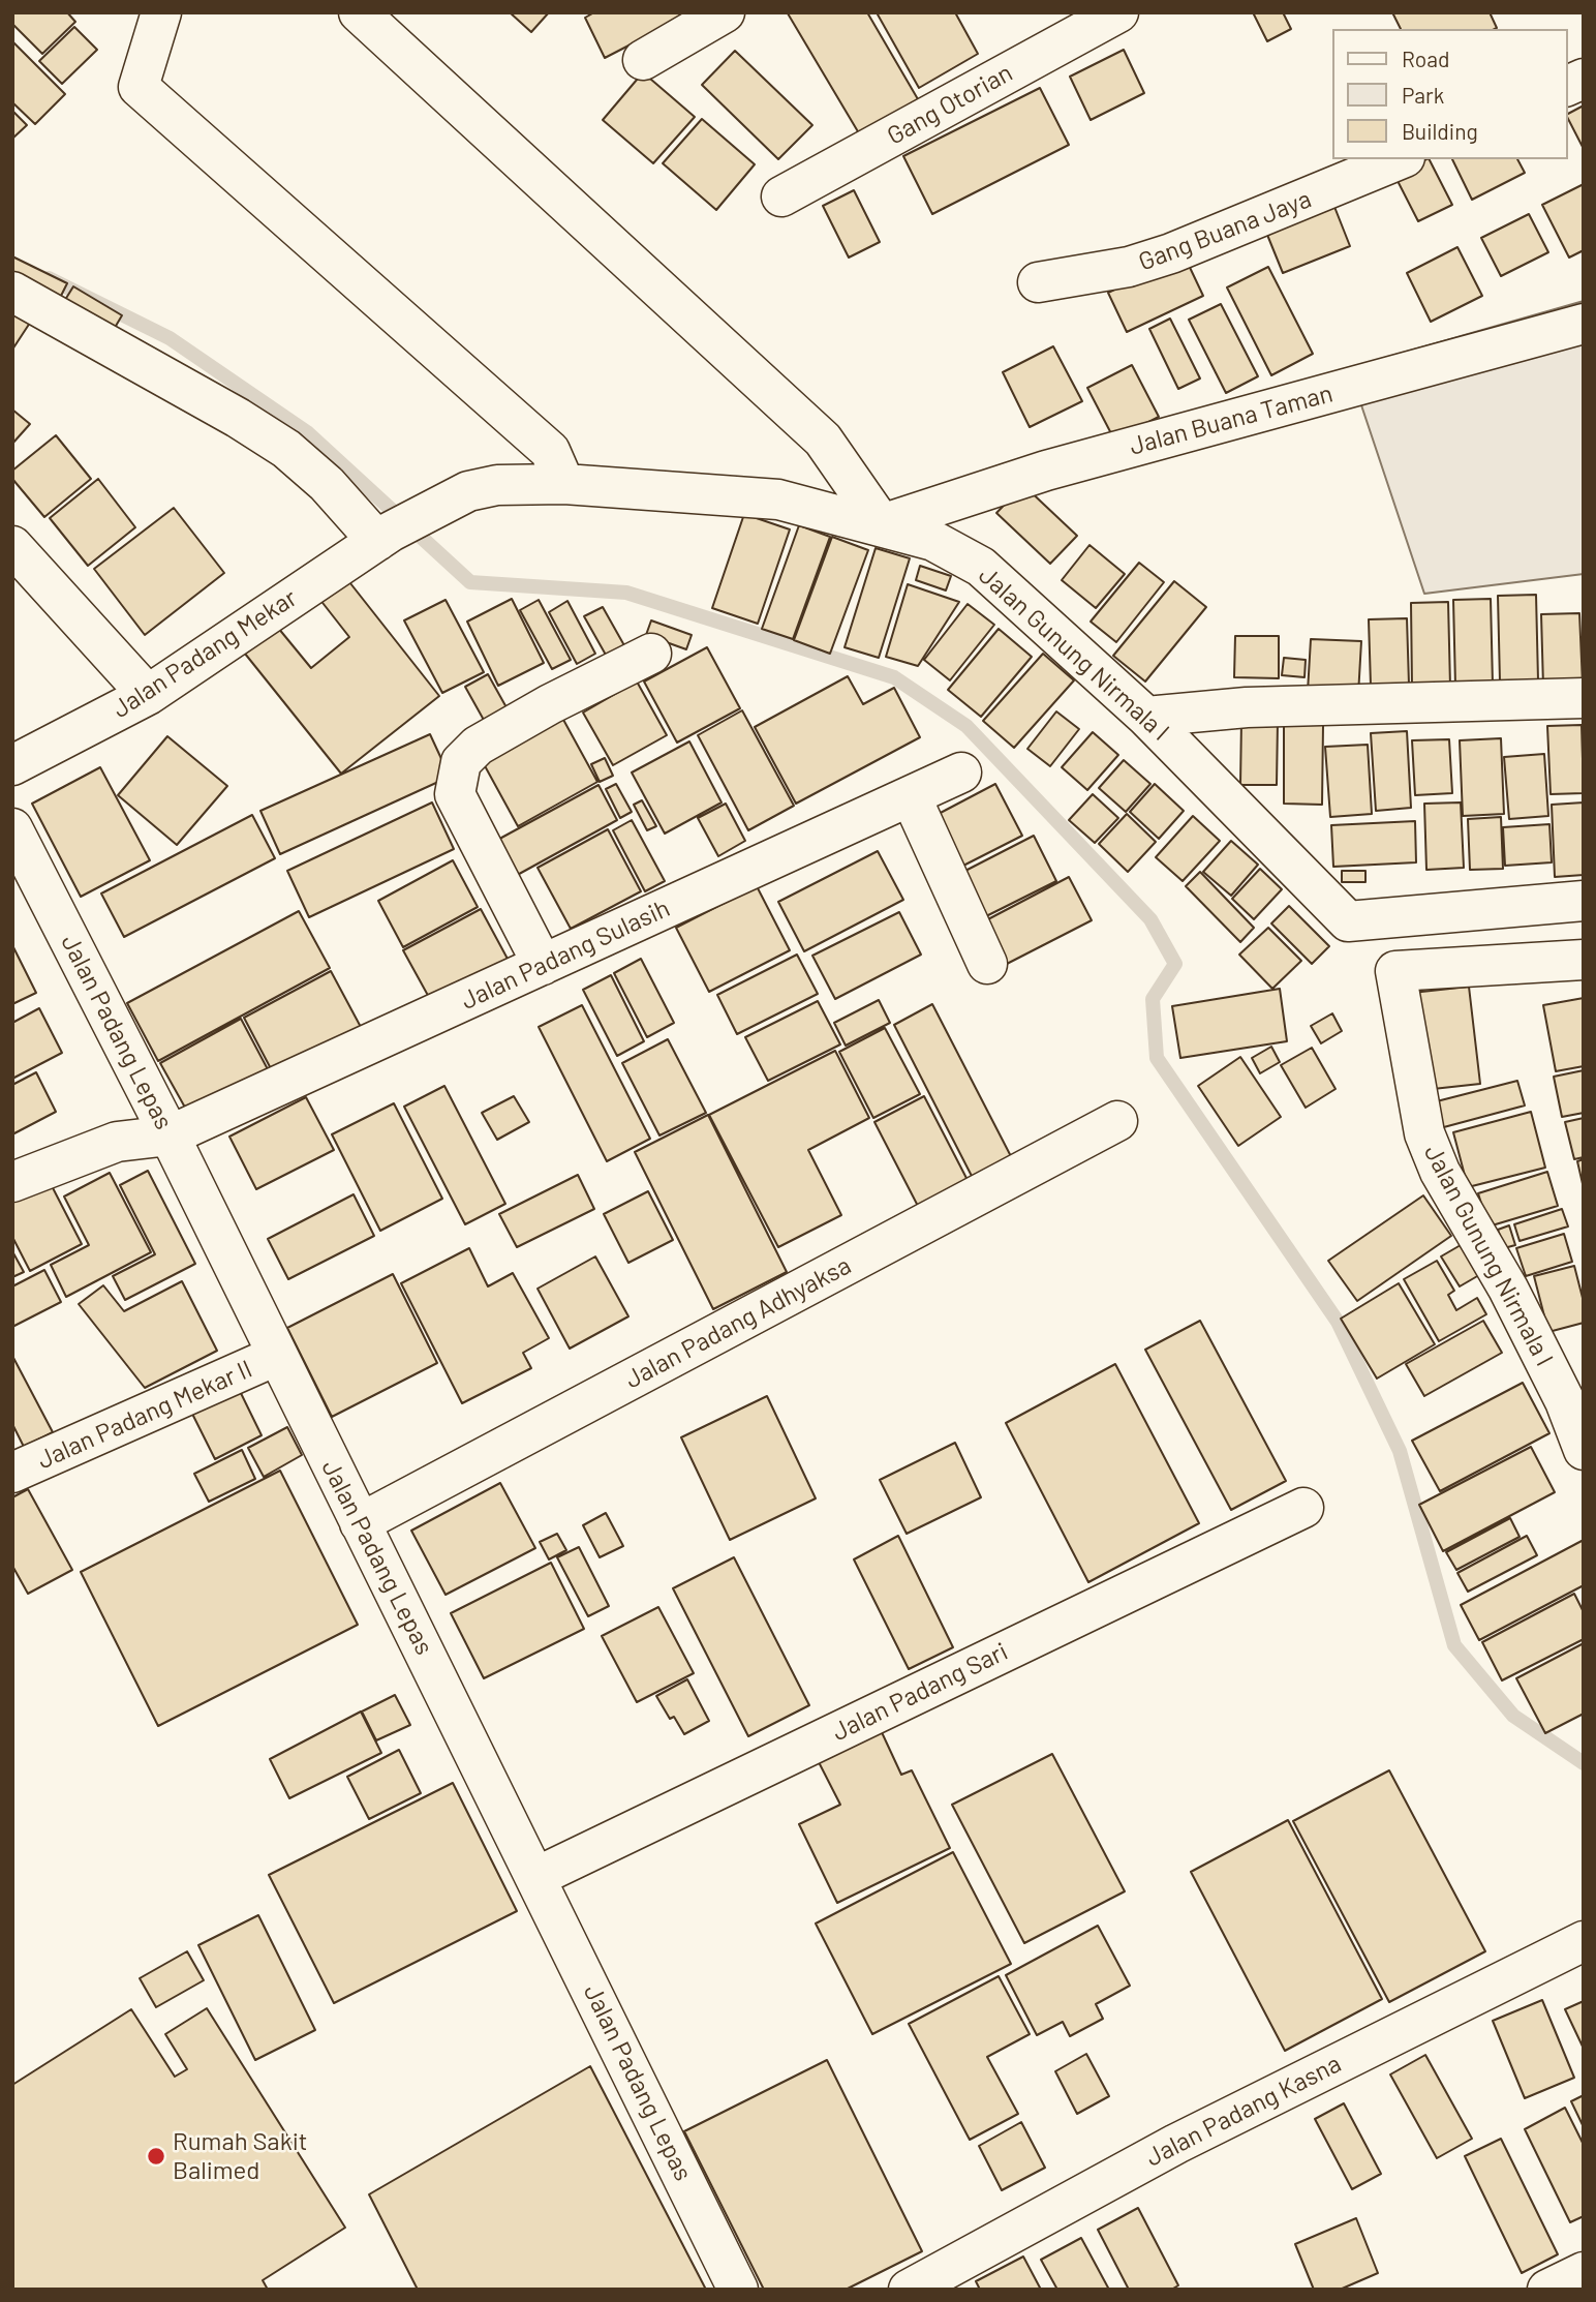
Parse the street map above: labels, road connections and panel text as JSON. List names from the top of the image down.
{
  "streets": {
    "street": [
      "Gang Otorian",
      "Gang Buana Jaya",
      "Jalan Buana Taman",
      "Jalan Padang Mekar",
      "Jalan Gunung Nirmala I",
      "Jalan Padang Sulasih",
      "Jalan Padang Lepas",
      "Jalan Padang Adhyaksa",
      "Jalan Padang Mekar II",
      "Jalan Padang Sari",
      "Jalan Padang Kasna"
    ]
  },
  "crossings": [
    ["Jalan Buana Taman", "Jalan Gunung Nirmala I"],
    ["Jalan Padang Mekar", "Jalan Gunung Nirmala I"],
    ["Jalan Padang Sulasih", "Jalan Padang Lepas"],
    ["Jalan Padang Lepas", "Jalan Padang Adhyaksa"],
    ["Jalan Padang Lepas", "Jalan Padang Mekar II"],
    ["Jalan Padang Lepas", "Jalan Padang Sari"]
  ],
  "places": ["Rumah Sakit Balimed"],
  "legend": ["Road", "Park", "Building"]
}
